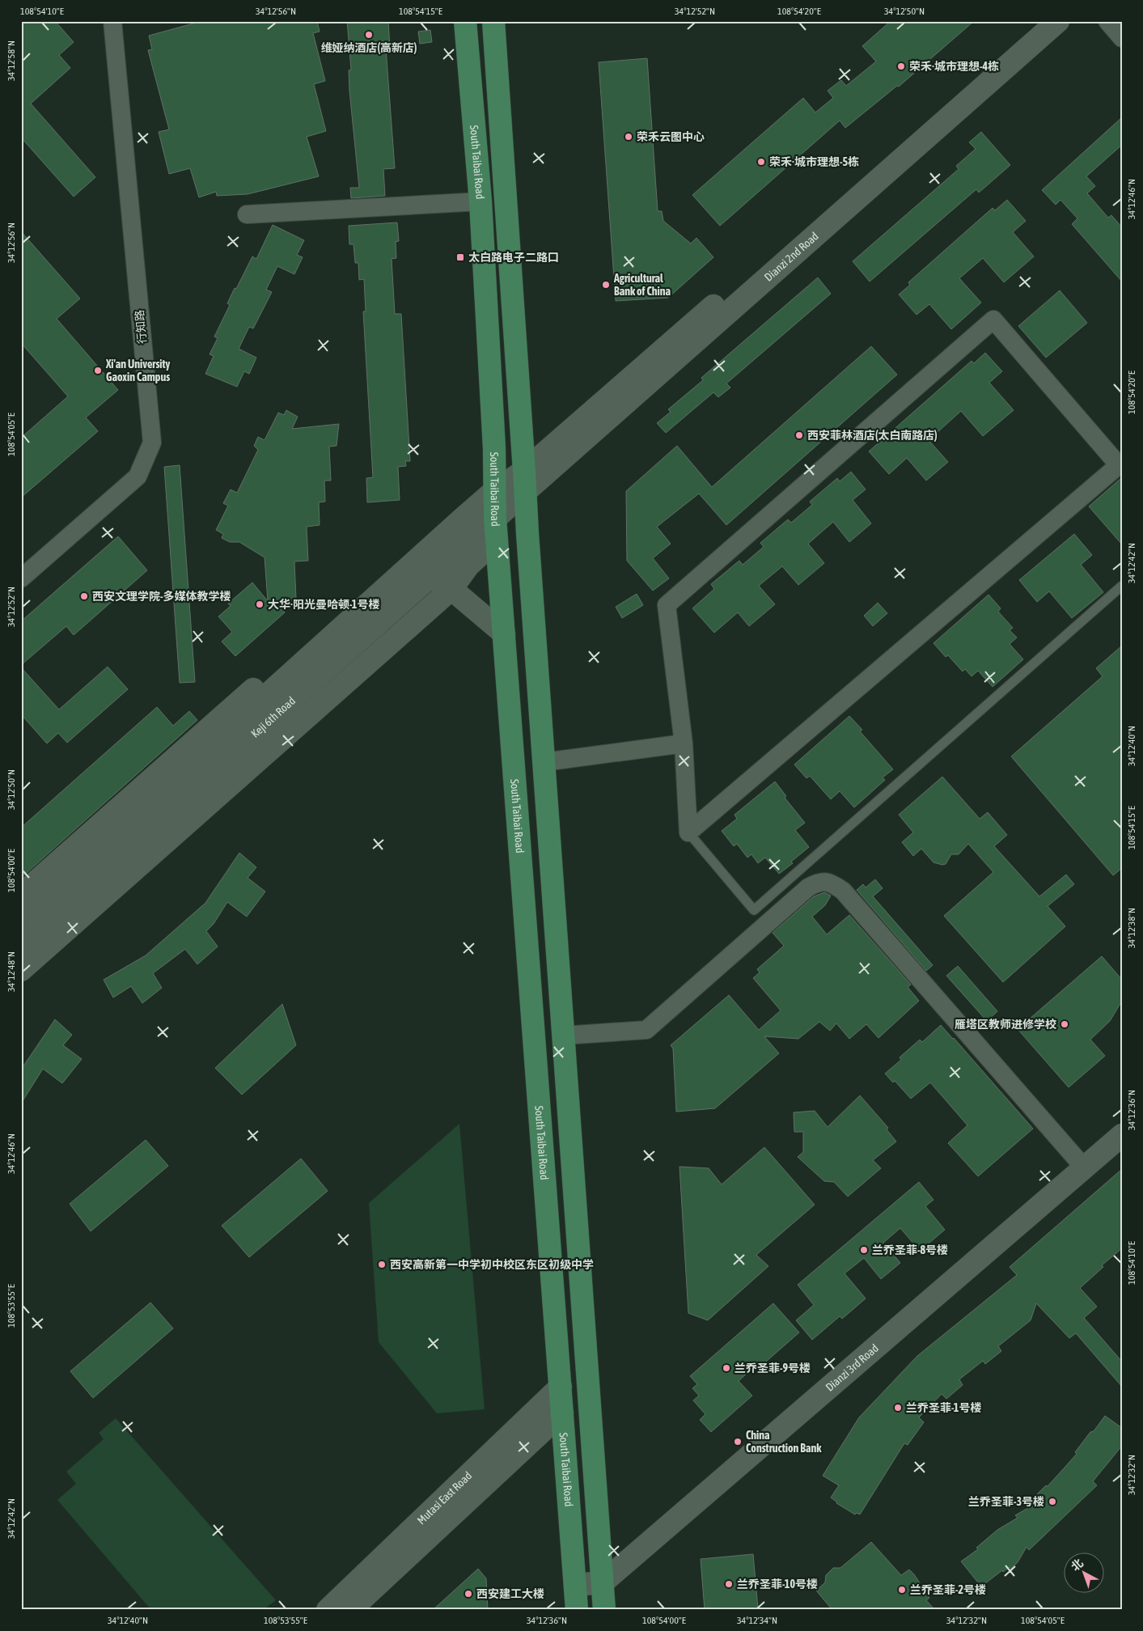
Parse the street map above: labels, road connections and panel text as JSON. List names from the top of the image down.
{
  "streets": {
    "main road": [
      "South Taibai Road",
      "Dianzi 2nd Road",
      "Keji 6th Road",
      "Dianzi 3rd Road",
      "Mutasi East Road"
    ],
    "street": ["行知路"]
  },
  "crossings": [
    ["South Taibai Road", "Keji 6th Road"],
    ["South Taibai Road", "Mutasi East Road"],
    ["Dianzi 2nd Road", "Keji 6th Road"]
  ],
  "places": {
    "other": [
      "维娅纳酒店(高新店)",
      "荣禾·城市理想-4栋",
      "荣禾云图中心",
      "荣禾·城市理想-5栋",
      "Agricultural Bank of China",
      "Xi'an University Gaoxin Campus",
      "西安菲林酒店(太白南路店)",
      "西安文理学院-多媒体教学楼",
      "大华·阳光曼哈顿-1号楼",
      "雁塔区教师进修学校",
      "兰乔圣菲-8号楼",
      "西安高新第一中学初中校区东区初级中学",
      "兰乔圣菲-9号楼",
      "兰乔圣菲-1号楼",
      "China Construction Bank",
      "兰乔圣菲-3号楼",
      "兰乔圣菲-10号楼",
      "兰乔圣菲-2号楼",
      "西安建工大楼"
    ],
    "transit": ["太白路电子二路口"]
  },
  "north": "top left",
  "coordinates": [
    "108°54'10\"E",
    "34°12'56\"N",
    "108°54'15\"E",
    "34°12'52\"N",
    "108°54'20\"E",
    "34°12'50\"N",
    "34°12'58\"N",
    "34°12'46\"N",
    "108°54'05\"E",
    "34°12'42\"N",
    "34°12'40\"N",
    "108°54'00\"E",
    "34°12'38\"N",
    "34°12'48\"N",
    "34°12'36\"N",
    "108°53'55\"E",
    "34°12'32\"N",
    "34°12'34\"N"
  ]
}
